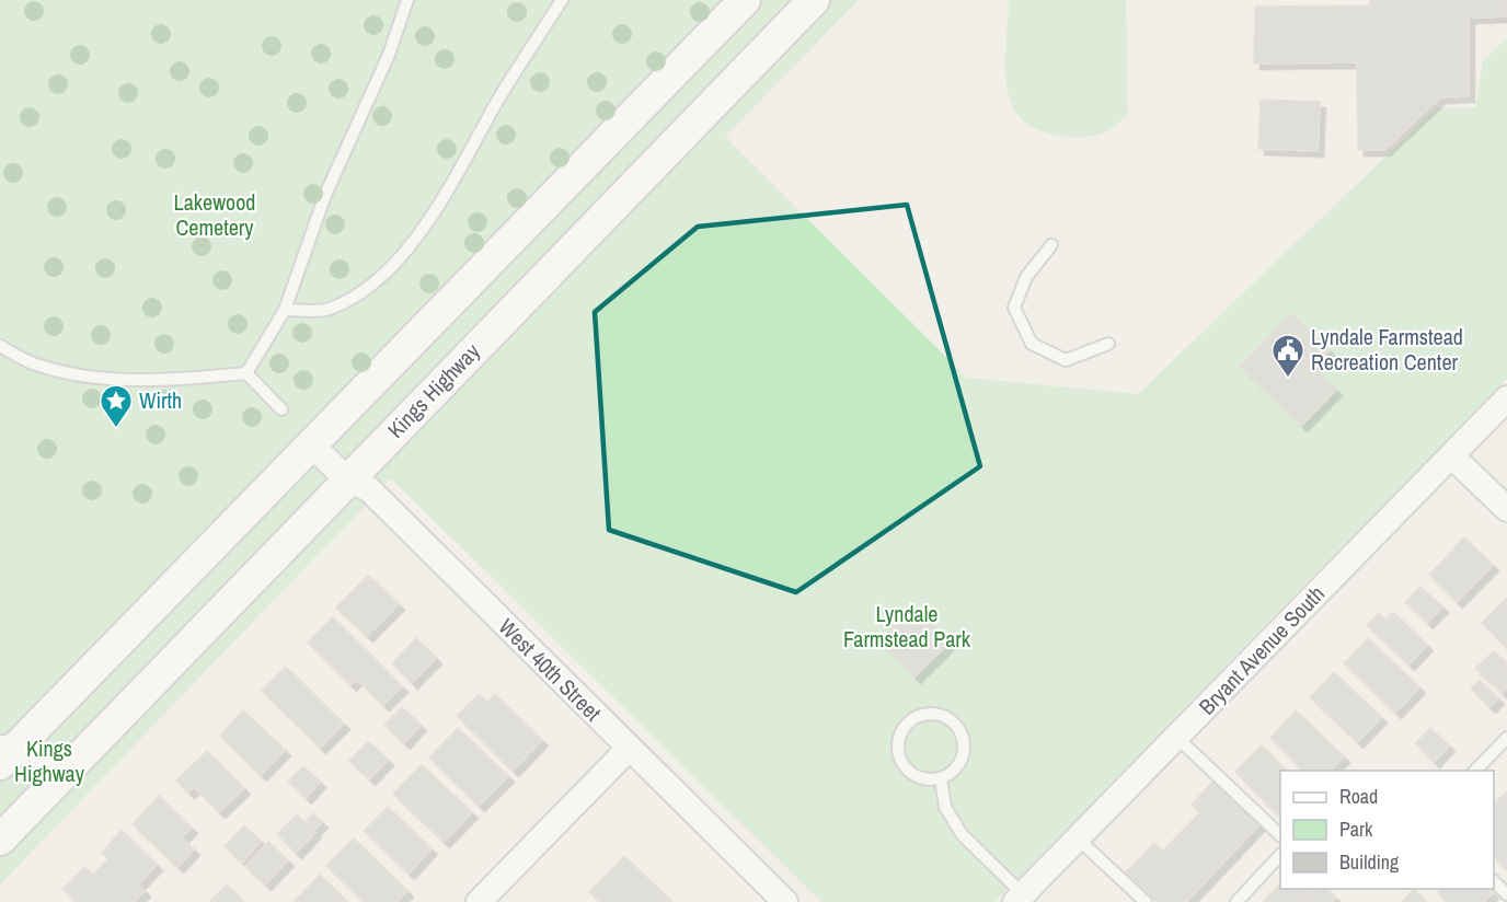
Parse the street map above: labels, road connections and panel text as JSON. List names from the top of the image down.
{
  "streets": {
    "street": ["Kings Highway", "Bryant Avenue South", "West 40th Street"]
  },
  "crossings": [
    ["Kings Highway", "West 40th Street"]
  ],
  "parks": ["Lakewood Cemetery", "Lyndale Farmstead Park", "Kings Highway"],
  "places": {
    "public building": ["Lyndale Farmstead Recreation Center"],
    "place": ["Wirth"]
  },
  "legend": ["Road", "Park", "Building"]
}
